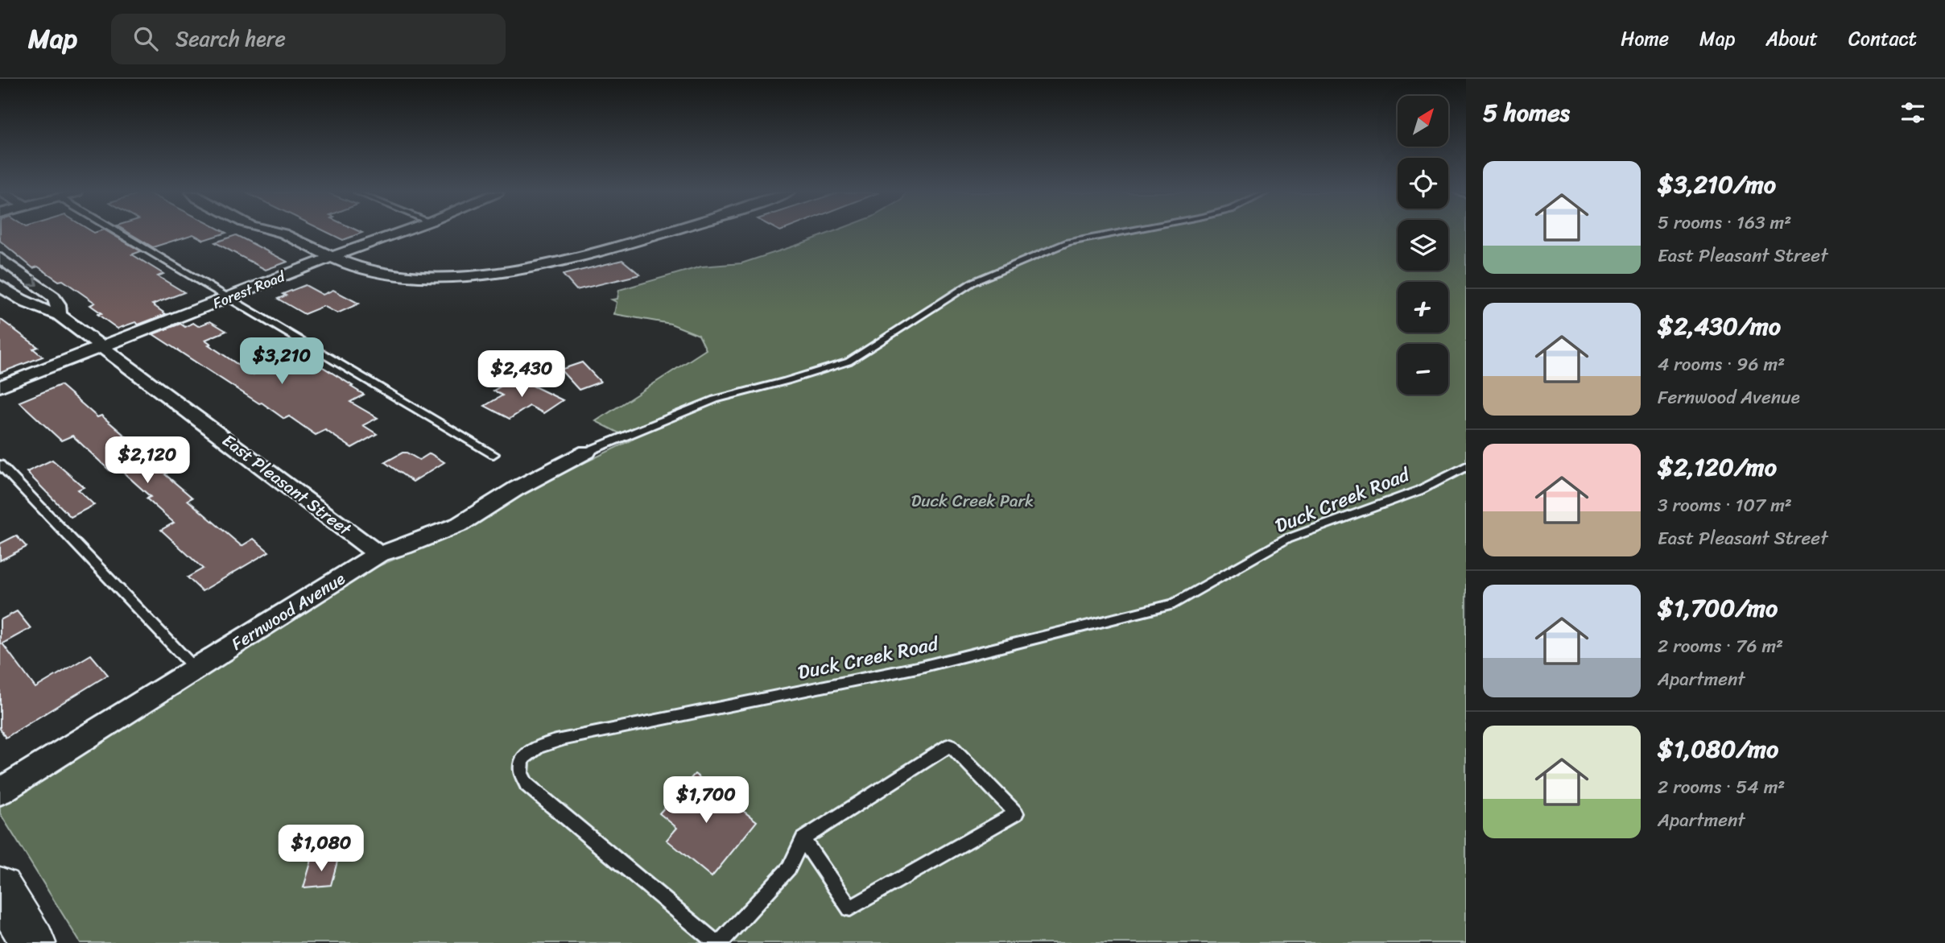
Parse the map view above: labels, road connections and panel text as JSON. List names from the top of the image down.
{
  "streets": {
    "street": ["Forest Road", "East Pleasant Street", "Fernwood Avenue"],
    "lane": ["Duck Creek Road"]
  },
  "crossings": [
    ["Forest Road", "East Pleasant Street"],
    ["East Pleasant Street", "Fernwood Avenue"]
  ],
  "parks": ["Duck Creek Park"],
  "north": "top right",
  "page": {
    "header": "Map",
    "search": "Search here",
    "nav": [
      "Home",
      "Map",
      "About",
      "Contact"
    ],
    "heading": "5 homes",
    "map_buttons": ["+", "−"],
    "list": [
      {
        "name": "$3,210/mo",
        "note": "5 rooms · 163 m² · East Pleasant Street"
      },
      {
        "name": "$2,430/mo",
        "note": "4 rooms · 96 m² · Fernwood Avenue"
      },
      {
        "name": "$2,120/mo",
        "note": "3 rooms · 107 m² · East Pleasant Street"
      },
      {
        "name": "$1,700/mo",
        "note": "2 rooms · 76 m² · Apartment"
      },
      {
        "name": "$1,080/mo",
        "note": "2 rooms · 54 m² · Apartment"
      }
    ],
    "price": [
      "$3,210",
      "$2,430",
      "$2,120",
      "$1,700",
      "$1,080"
    ]
  }
}
